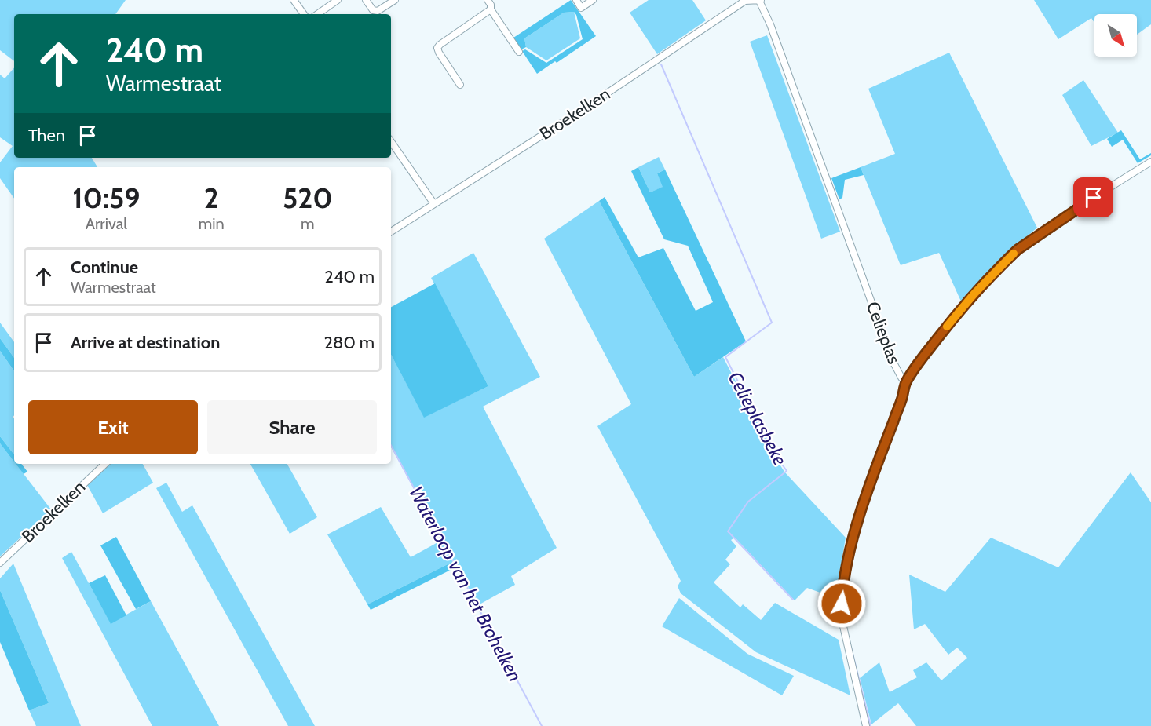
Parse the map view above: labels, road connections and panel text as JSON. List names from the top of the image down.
{
  "streets": {
    "street": ["Broekelken", "Celieplas"]
  },
  "crossings": [
    ["Broekelken", "Celieplas"]
  ],
  "water": ["Celieplasbeke", "Waterloop van het Brohelken"],
  "north": "bottom right",
  "page": {
    "turn": ["240 m", "Warmestraat"],
    "then": "Then",
    "eta": [
      "10:59",
      "Arrival",
      "2",
      "min",
      "520",
      "m"
    ],
    "list": [
      {
        "name": "Continue",
        "note": "Warmestraat",
        "value": "240 m"
      },
      {
        "name": "Arrive at destination",
        "value": "280 m"
      }
    ],
    "buttons": ["Exit", "Share"]
  }
}
